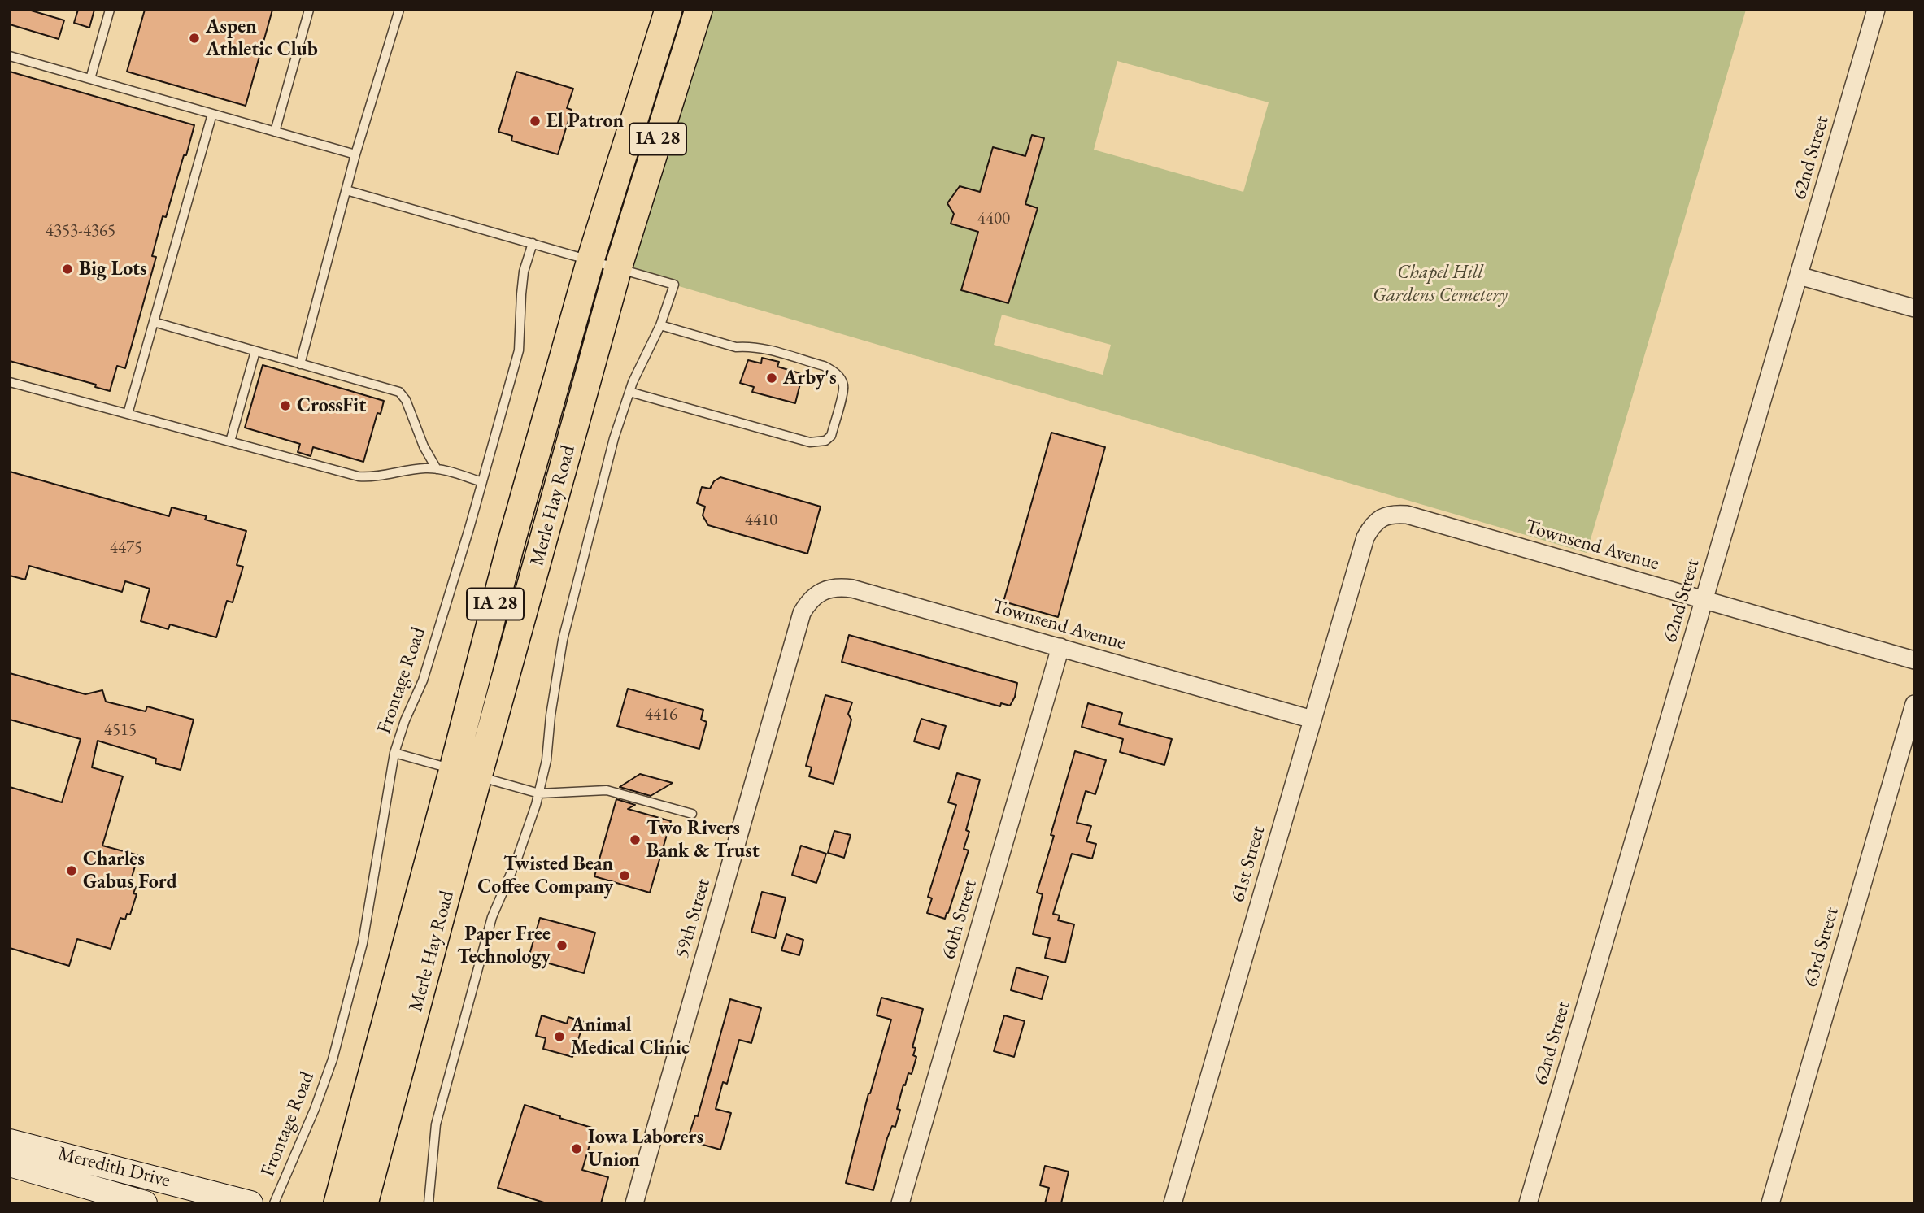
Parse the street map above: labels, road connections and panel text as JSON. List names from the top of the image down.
{
  "streets": {
    "main road": ["IA 28", "Merle Hay Road", "Meredith Drive"],
    "street": [
      "62nd Street",
      "Townsend Avenue",
      "61st Street",
      "59th Street",
      "60th Street",
      "63rd Street"
    ],
    "lane": ["Frontage Road"]
  },
  "crossings": [
    ["62nd Street", "Townsend Avenue"],
    ["Townsend Avenue", "61st Street"],
    ["Townsend Avenue", "59th Street"],
    ["Townsend Avenue", "60th Street"]
  ],
  "parks": ["Chapel Hill Gardens Cemetery"],
  "places": [
    "Aspen Athletic Club",
    "El Patron",
    "Big Lots",
    "Arby's",
    "CrossFit",
    "Two Rivers Bank & Trust",
    "Charles Gabus Ford",
    "Twisted Bean Coffee Company",
    "Paper Free Technology",
    "Animal Medical Clinic",
    "Iowa Laborers Union"
  ],
  "house_numbers": [
    "4400",
    "4353-4365",
    "4410",
    "4475",
    "4416",
    "4515"
  ]
}
